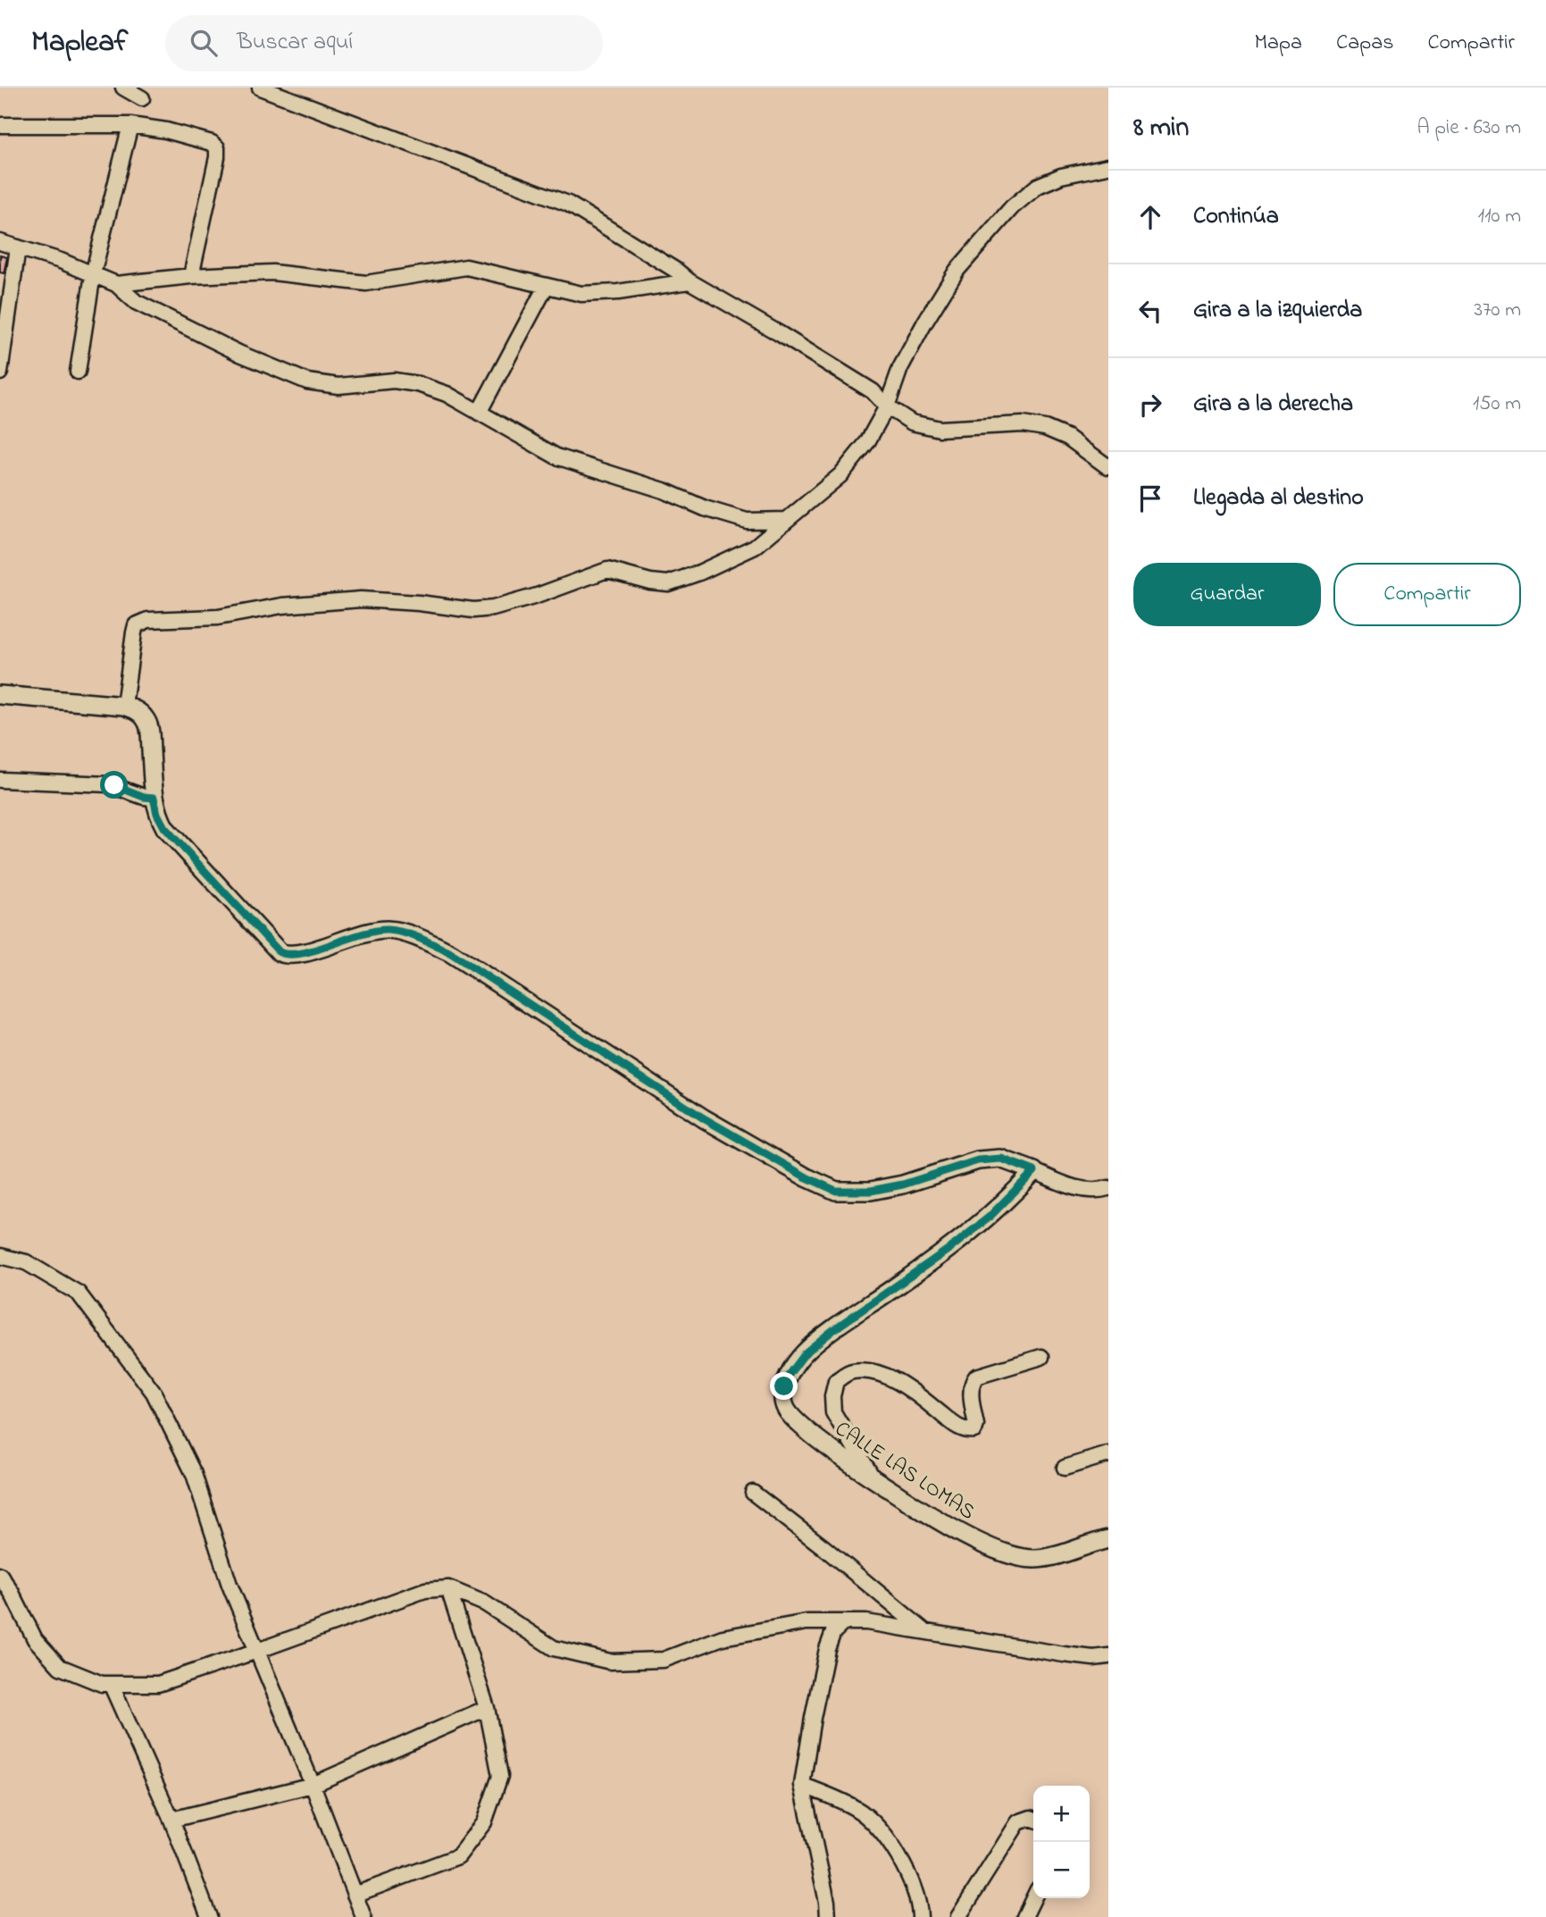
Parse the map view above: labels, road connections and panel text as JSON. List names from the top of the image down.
{
  "streets": {
    "street": ["CALLE LAS LOMAS"]
  },
  "page": {
    "header": "Mapleaf",
    "search": "Buscar aquí",
    "nav": ["Mapa", "Capas", "Compartir"],
    "heading": ["8 min", "A pie · 630 m"],
    "list": [
      ["Continúa", "110 m"],
      ["Gira a la izquierda", "370 m"],
      ["Gira a la derecha", "150 m"],
      "Llegada al destino"
    ],
    "buttons": ["Guardar", "Compartir"],
    "map_buttons": ["+", "−"]
  }
}
